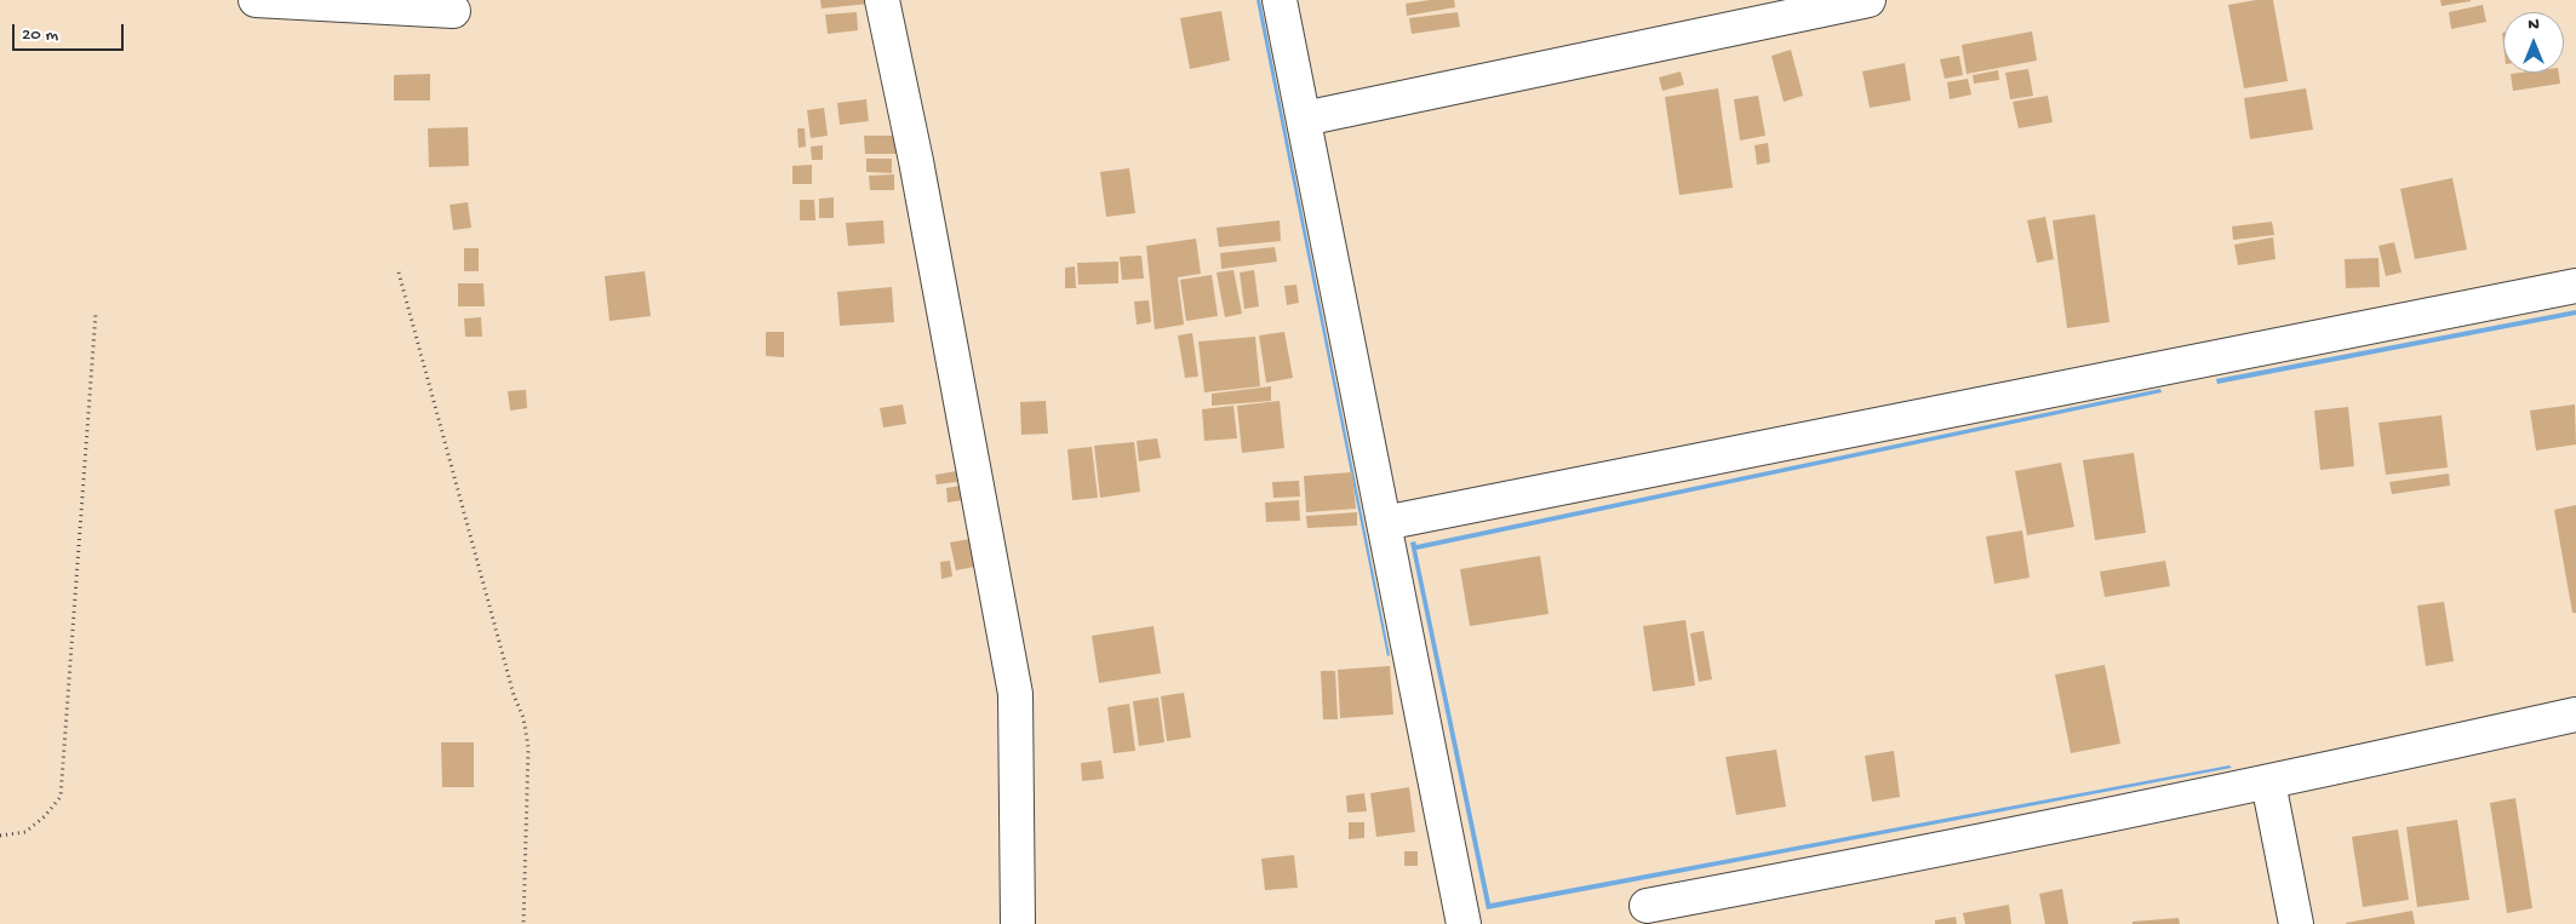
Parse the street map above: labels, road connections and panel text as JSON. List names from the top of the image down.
{
  "scale_bar": "20 m",
  "north": "top"
}
